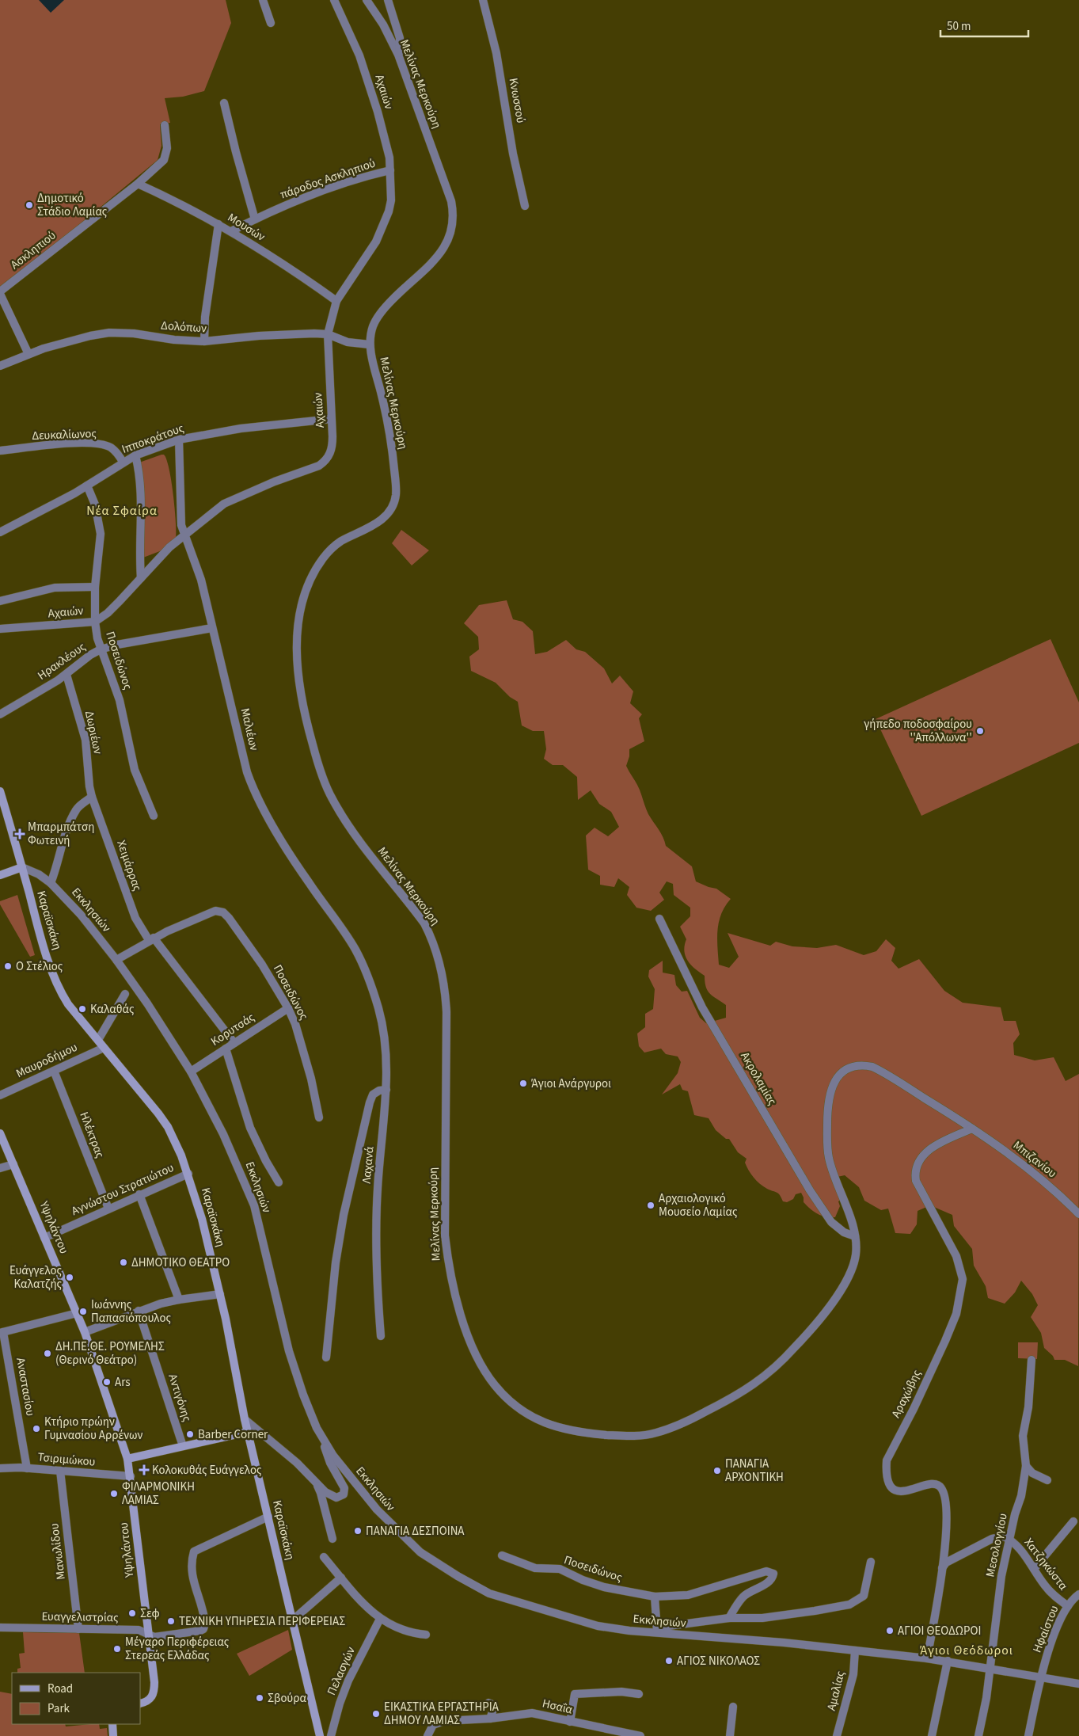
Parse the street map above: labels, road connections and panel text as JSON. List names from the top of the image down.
{
  "streets": {
    "main road": ["Καραϊσκάκη", "Υψηλάντου"],
    "street": [
      "Μελίνας Μερκούρη",
      "Αχαιών",
      "Κνωσσού",
      "πάροδος Ασκληπιού",
      "Μουσών",
      "Ασκληπιού",
      "Δολόπων",
      "Δευκαλίωνος",
      "Ιπποκράτους",
      "Ποσειδώνος",
      "Ηρακλέους",
      "Μαλιέων",
      "Δωριέων",
      "Χειμάρρας",
      "Εκκλησιών",
      "Κορυτσάς",
      "Μαυροδήμου",
      "Ακρολαμίας",
      "Ηλέκτρας",
      "Μπιζανίου",
      "Λαχανά",
      "Αγνώστου Στρατιώτου",
      "Αναστασίου",
      "Αραχώβης",
      "Αντιγόνης",
      "Τσιριμώκου",
      "Μεσολογγίου",
      "Μανωλίδου",
      "Χατζηκώστα",
      "Ευαγγελιστρίας",
      "Ηφαίστου",
      "Πελασγών",
      "Αμαλίας",
      "Ησαΐα"
    ]
  },
  "crossings": [
    ["Μελίνας Μερκούρη", "Δολόπων"],
    ["Μελίνας Μερκούρη", "Ακρολαμίας"],
    ["Μελίνας Μερκούρη", "Μπιζανίου"],
    ["Αχαιών", "πάροδος Ασκληπιού"],
    ["Αχαιών", "Μουσών"],
    ["Αχαιών", "Δολόπων"],
    ["Αχαιών", "Ιπποκράτους"],
    ["Αχαιών", "Ποσειδώνος"],
    ["Αχαιών", "Μαλιέων"],
    ["πάροδος Ασκληπιού", "Μουσών"],
    ["Μουσών", "Ασκληπιού"],
    ["Δευκαλίωνος", "Ιπποκράτους"],
    ["Ιπποκράτους", "Ποσειδώνος"],
    ["Ιπποκράτους", "Μαλιέων"],
    ["Ποσειδώνος", "Ηρακλέους"],
    ["Ποσειδώνος", "Χειμάρρας"],
    ["Ποσειδώνος", "Κορυτσάς"],
    ["Ηρακλέους", "Μαλιέων"],
    ["Ηρακλέους", "Δωριέων"],
    ["Μαλιέων", "Λαχανά"],
    ["Δωριέων", "Χειμάρρας"],
    ["Χειμάρρας", "Κορυτσάς"],
    ["Εκκλησιών", "Καραϊσκάκη"],
    ["Εκκλησιών", "Κορυτσάς"],
    ["Εκκλησιών", "Αραχώβης"],
    ["Εκκλησιών", "Μεσολογγίου"],
    ["Εκκλησιών", "Ηφαίστου"],
    ["Εκκλησιών", "Αμαλίας"],
    ["Καραϊσκάκη", "Μαυροδήμου"],
    ["Καραϊσκάκη", "Αγνώστου Στρατιώτου"],
    ["Καραϊσκάκη", "Ευαγγελιστρίας"],
    ["Μαυροδήμου", "Ηλέκτρας"],
    ["Ηλέκτρας", "Αγνώστου Στρατιώτου"],
    ["Μπιζανίου", "Αραχώβης"],
    ["Αγνώστου Στρατιώτου", "Υψηλάντου"],
    ["Υψηλάντου", "Τσιριμώκου"],
    ["Υψηλάντου", "Ευαγγελιστρίας"],
    ["Αναστασίου", "Τσιριμώκου"],
    ["Αραχώβης", "Χατζηκώστα"],
    ["Τσιριμώκου", "Μανωλίδου"],
    ["Μεσολογγίου", "Χατζηκώστα"],
    ["Μανωλίδου", "Ευαγγελιστρίας"],
    ["Χατζηκώστα", "Ηφαίστου"]
  ],
  "districts": ["Νέα Σφαίρα", "Άγιοι Θεόδωροι"],
  "places": {
    "other": [
      "Δημοτικό Στάδιο Λαμίας",
      "γήπεδο ποδοσφαίρου ''Απόλλωνα''",
      "Ο Στέλιος",
      "Καλαθάς",
      "Άγιοι Ανάργυροι",
      "Αρχαιολογικό Μουσείο Λαμίας",
      "ΔΗΜΟΤΙΚΟ ΘΕΑΤΡΟ",
      "Ευάγγελος Καλατζής",
      "Ιωάννης Παπασιόπουλος",
      "ΔΗ.ΠΕ.ΘΕ. ΡΟΥΜΕΛΗΣ (Θερινό Θεάτρο)",
      "Ars",
      "Κτήριο πρώην Γυμνασίου Αρρένων",
      "Barber Corner",
      "ΠΑΝΑΓΙΑ ΑΡΧΟΝΤΙΚΗ",
      "ΦΙΛΑΡΜΟΝΙΚΗ ΛΑΜΙΑΣ",
      "ΠΑΝΑΓΙΑ ΔΕΣΠΟΙΝΑ",
      "Σεφ",
      "ΤΕΧΝΙΚΗ ΥΠΗΡΕΣΙΑ ΠΕΡΙΦΕΡΕΙΑΣ",
      "ΑΓΙΟΙ ΘΕΟΔΩΡΟΙ",
      "Μέγαρο Περιφέρειας Στερεάς Ελλάδας",
      "ΑΓΙΟΣ ΝΙΚΟΛΑΟΣ",
      "Σβούρα",
      "ΕΙΚΑΣΤΙΚΑ ΕΡΓΑΣΤΗΡΙΑ ΔΗΜΟΥ ΛΑΜΙΑΣ"
    ],
    "health": ["Μπαρμπάτση Φωτεινή", "Κολοκυθάς Ευάγγελος"]
  },
  "legend": ["Road", "Park"],
  "scale_bar": "50 m"
}
